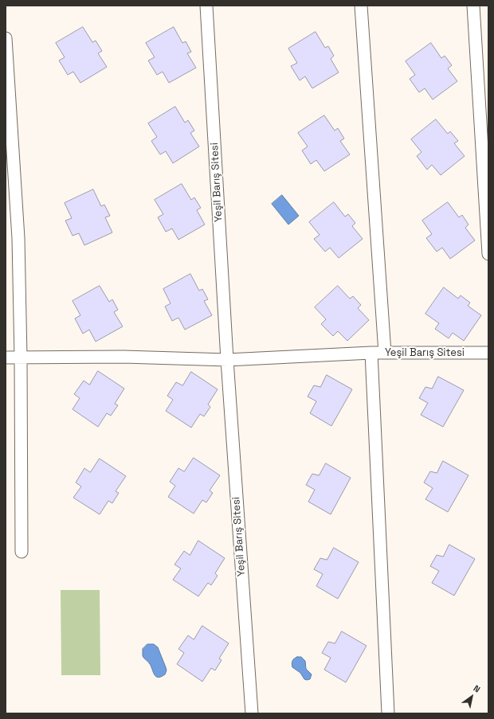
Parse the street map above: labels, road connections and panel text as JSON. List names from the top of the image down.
{
  "streets": {
    "street": ["Yeşil Barış Sitesi"]
  },
  "north": "top right"
}
